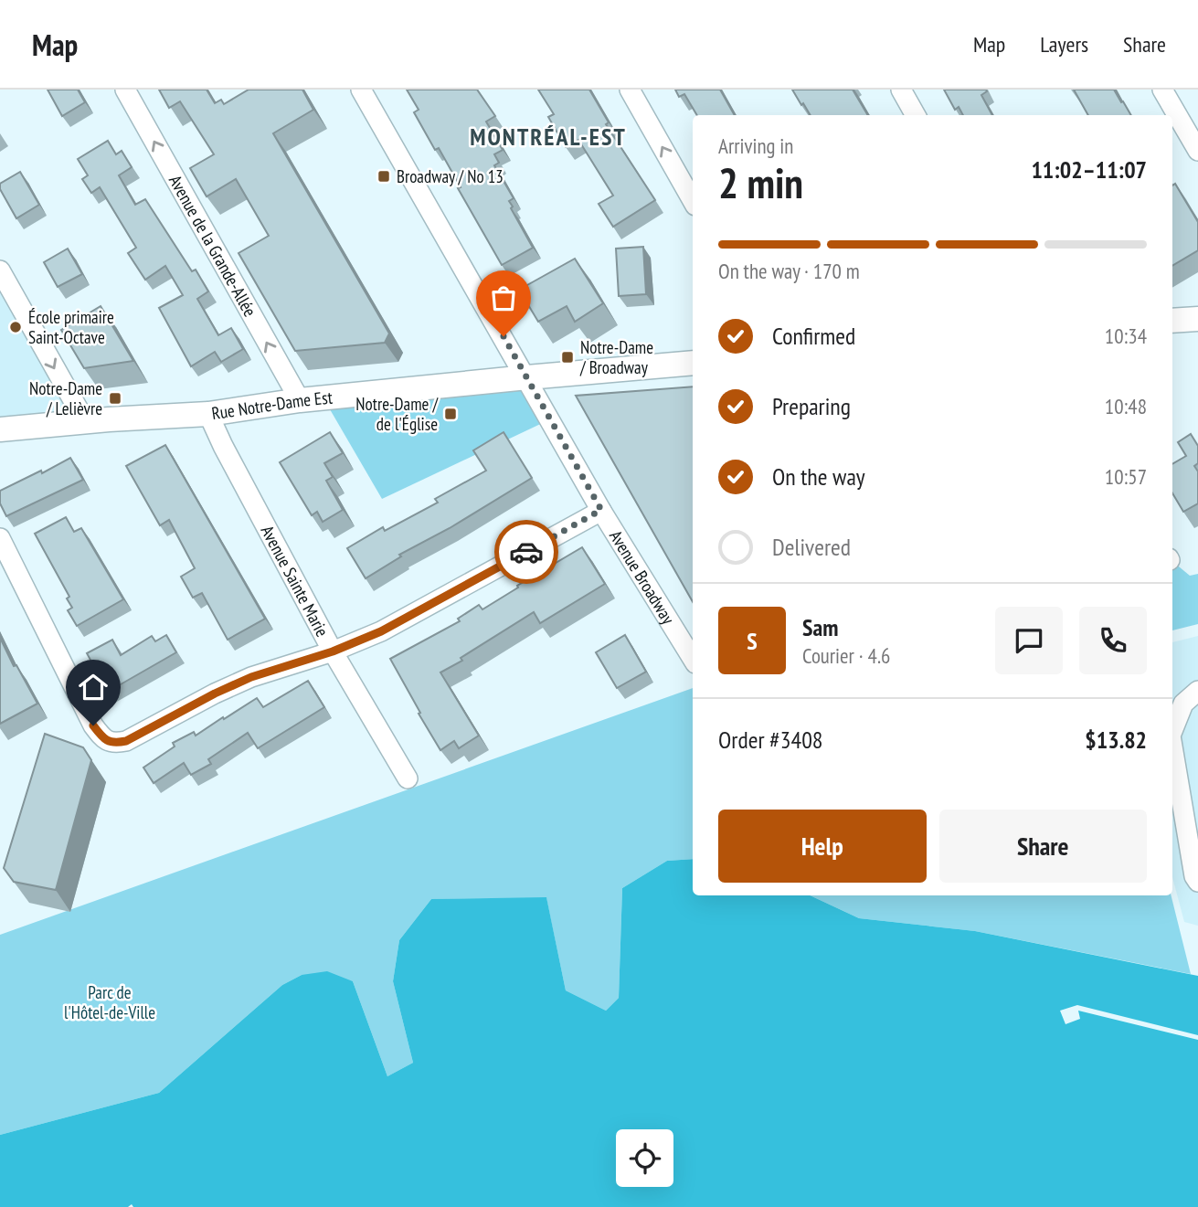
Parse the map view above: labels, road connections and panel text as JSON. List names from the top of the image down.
{
  "streets": {
    "main road": ["Rue Notre-Dame Est"],
    "street": ["Avenue de la Grande-Allée", "Avenue Broadway", "Avenue Sainte Marie"]
  },
  "crossings": [
    ["Avenue de la Grande-Allée", "Rue Notre-Dame Est"],
    ["Rue Notre-Dame Est", "Avenue Broadway"],
    ["Rue Notre-Dame Est", "Avenue Sainte Marie"]
  ],
  "one_way": ["Avenue de la Grande-Allée"],
  "districts": ["MONTRÉAL-EST"],
  "parks": ["Parc de l'Hôtel-de-Ville"],
  "places": {
    "transit": [
      "Broadway / No 13",
      "Notre-Dame / Broadway",
      "Notre-Dame / Lelièvre",
      "Notre-Dame / de l'Église"
    ],
    "other": ["École primaire Saint-Octave"]
  },
  "page": {
    "header": "Map",
    "nav": ["Map", "Layers", "Share"],
    "heading": ["2 min", "Arriving in", "11:02–11:07"],
    "panel": [
      "Sam",
      "Courier · 4.6",
      "Order #3408",
      "$13.82"
    ],
    "bar": "On the way · 170 m",
    "list": [
      ["Confirmed", "10:34"],
      ["Preparing", "10:48"],
      ["On the way", "10:57"],
      "Delivered"
    ],
    "round": "S",
    "buttons": ["Help", "Share"]
  }
}
